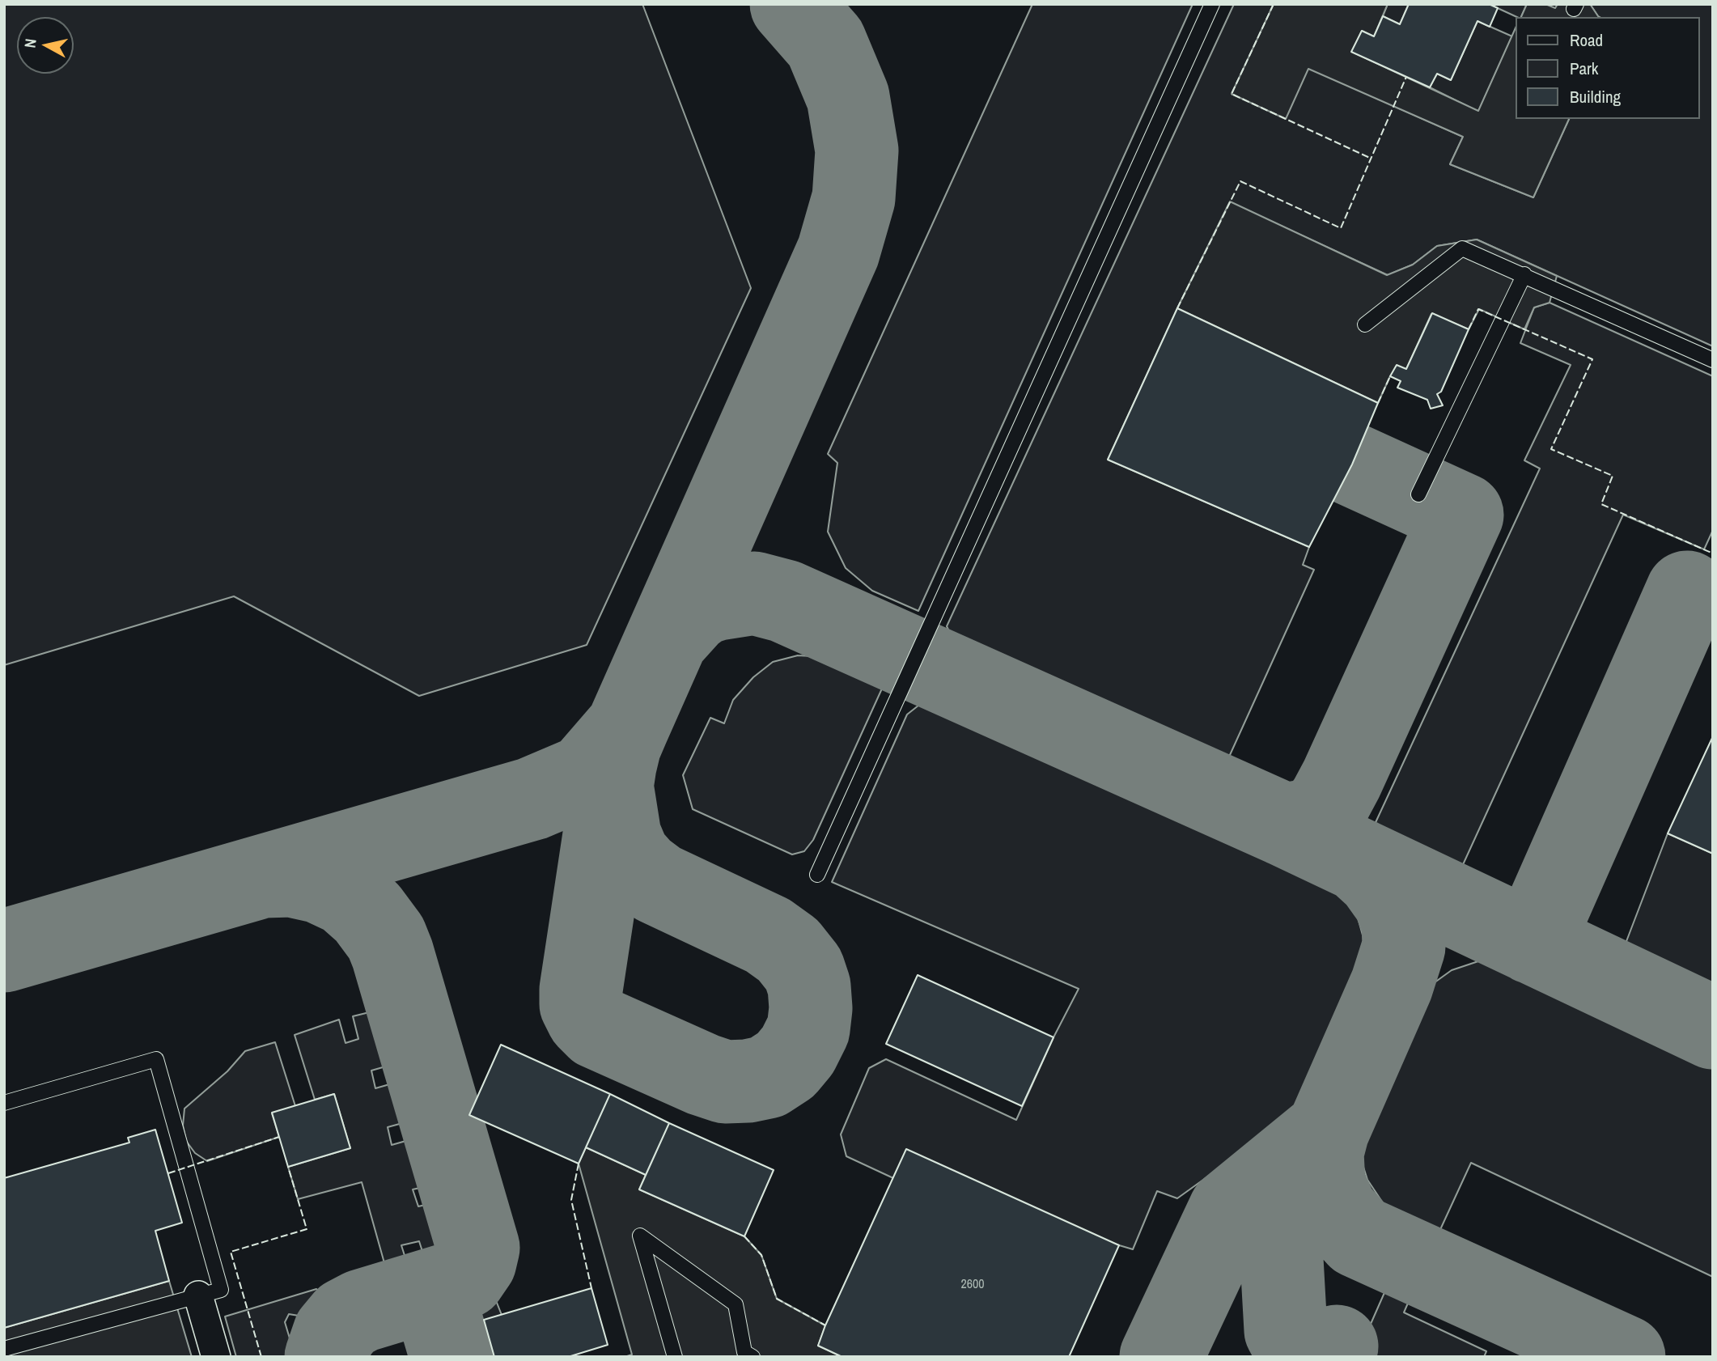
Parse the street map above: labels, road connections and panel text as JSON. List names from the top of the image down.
{
  "house_numbers": ["2600"],
  "legend": ["Road", "Park", "Building"],
  "north": "left"
}
